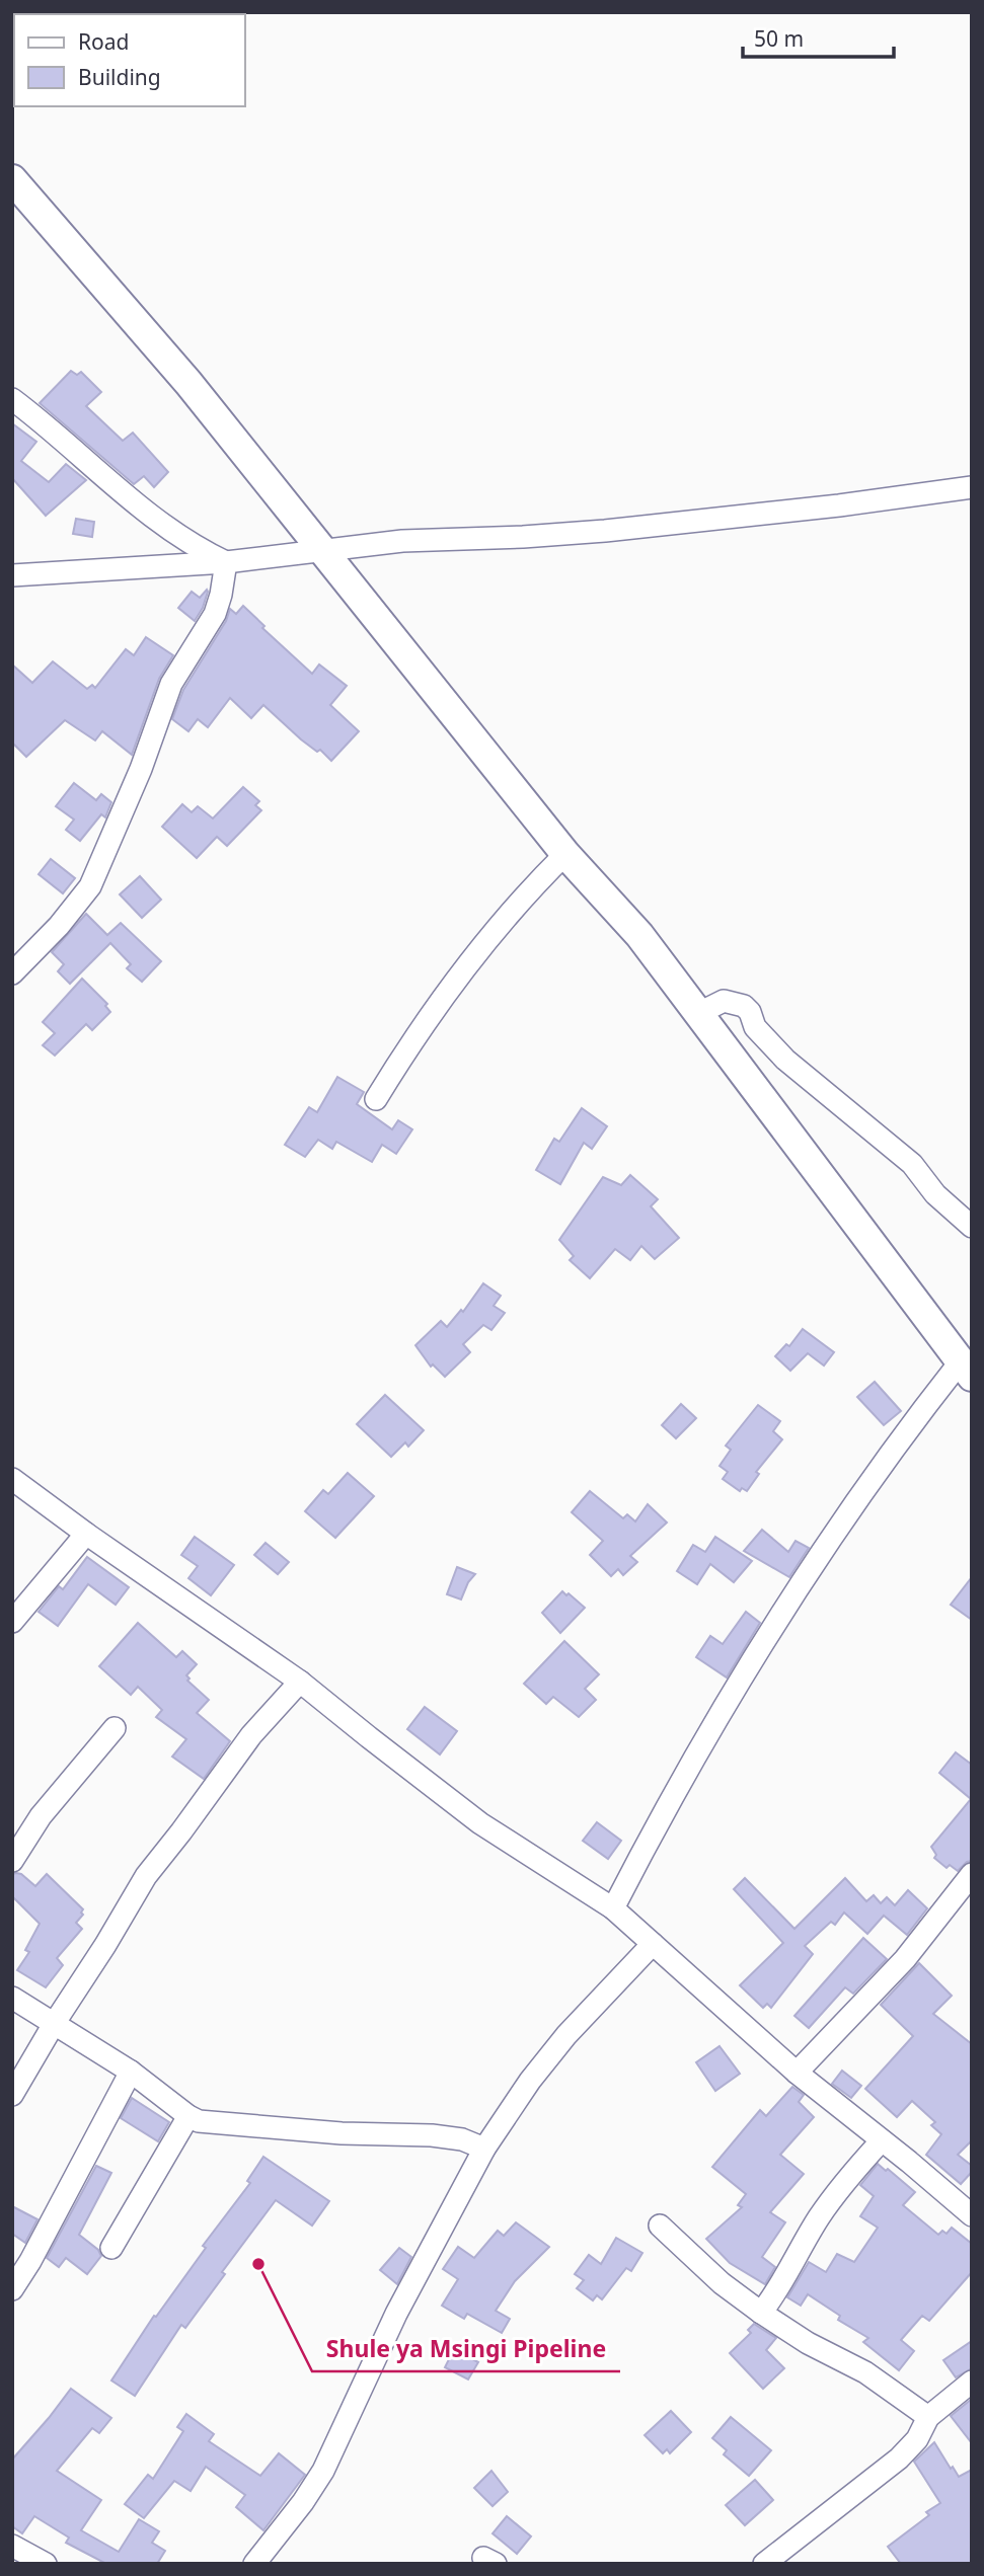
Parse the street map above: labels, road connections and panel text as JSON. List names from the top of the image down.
{
  "places": ["Shule ya Msingi Pipeline"],
  "legend": ["Road", "Building"],
  "scale_bar": "50 m"
}
